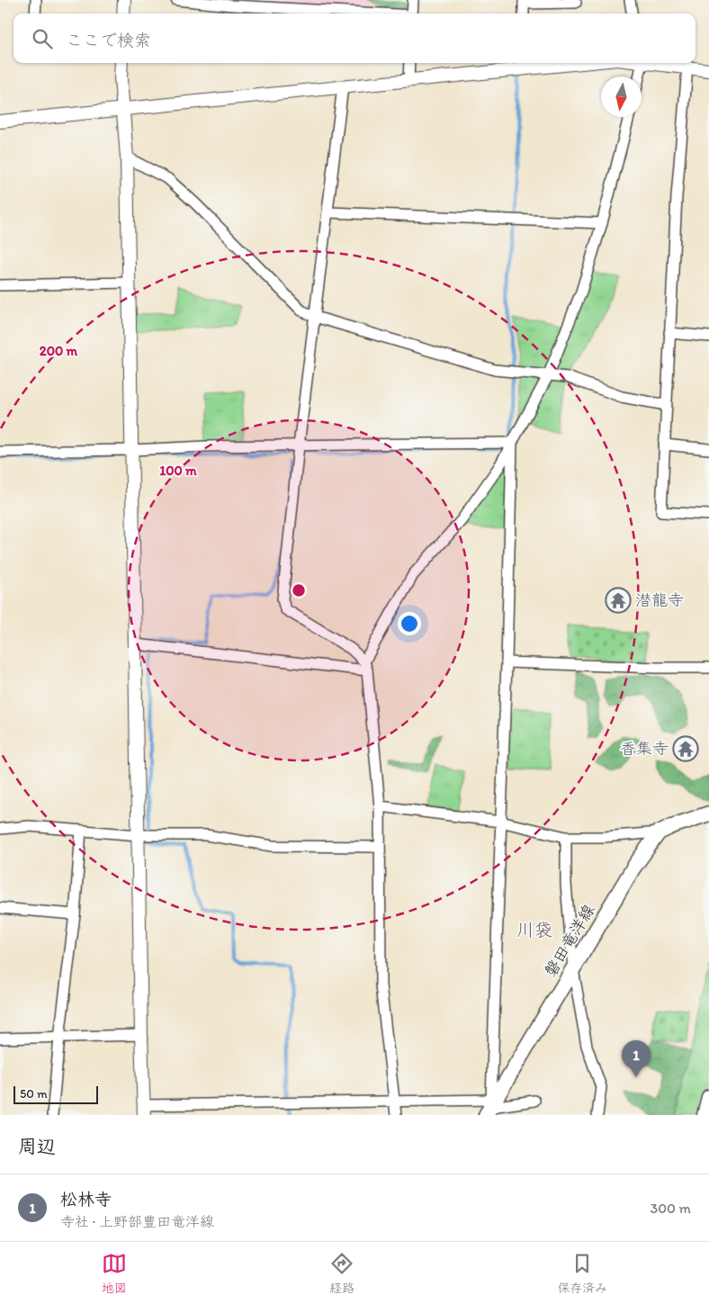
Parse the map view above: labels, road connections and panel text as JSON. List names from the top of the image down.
{
  "streets": {
    "main road": ["磐田竜洋線"]
  },
  "districts": ["川袋"],
  "places": {
    "temple": ["潜龍寺", "香集寺"]
  },
  "scale_bar": "50 m",
  "north": "bottom",
  "page": {
    "search": "ここで検索",
    "pins": "1",
    "scale": "50 m",
    "heading": "周辺",
    "list": [
      {
        "mark": "1",
        "name": "松林寺",
        "note": "寺社 · 上野部豊田竜洋線",
        "value": "300 m"
      }
    ],
    "nav": ["地図", "経路", "保存済み"]
  },
  "rings": ["200 m", "100 m"]
}
